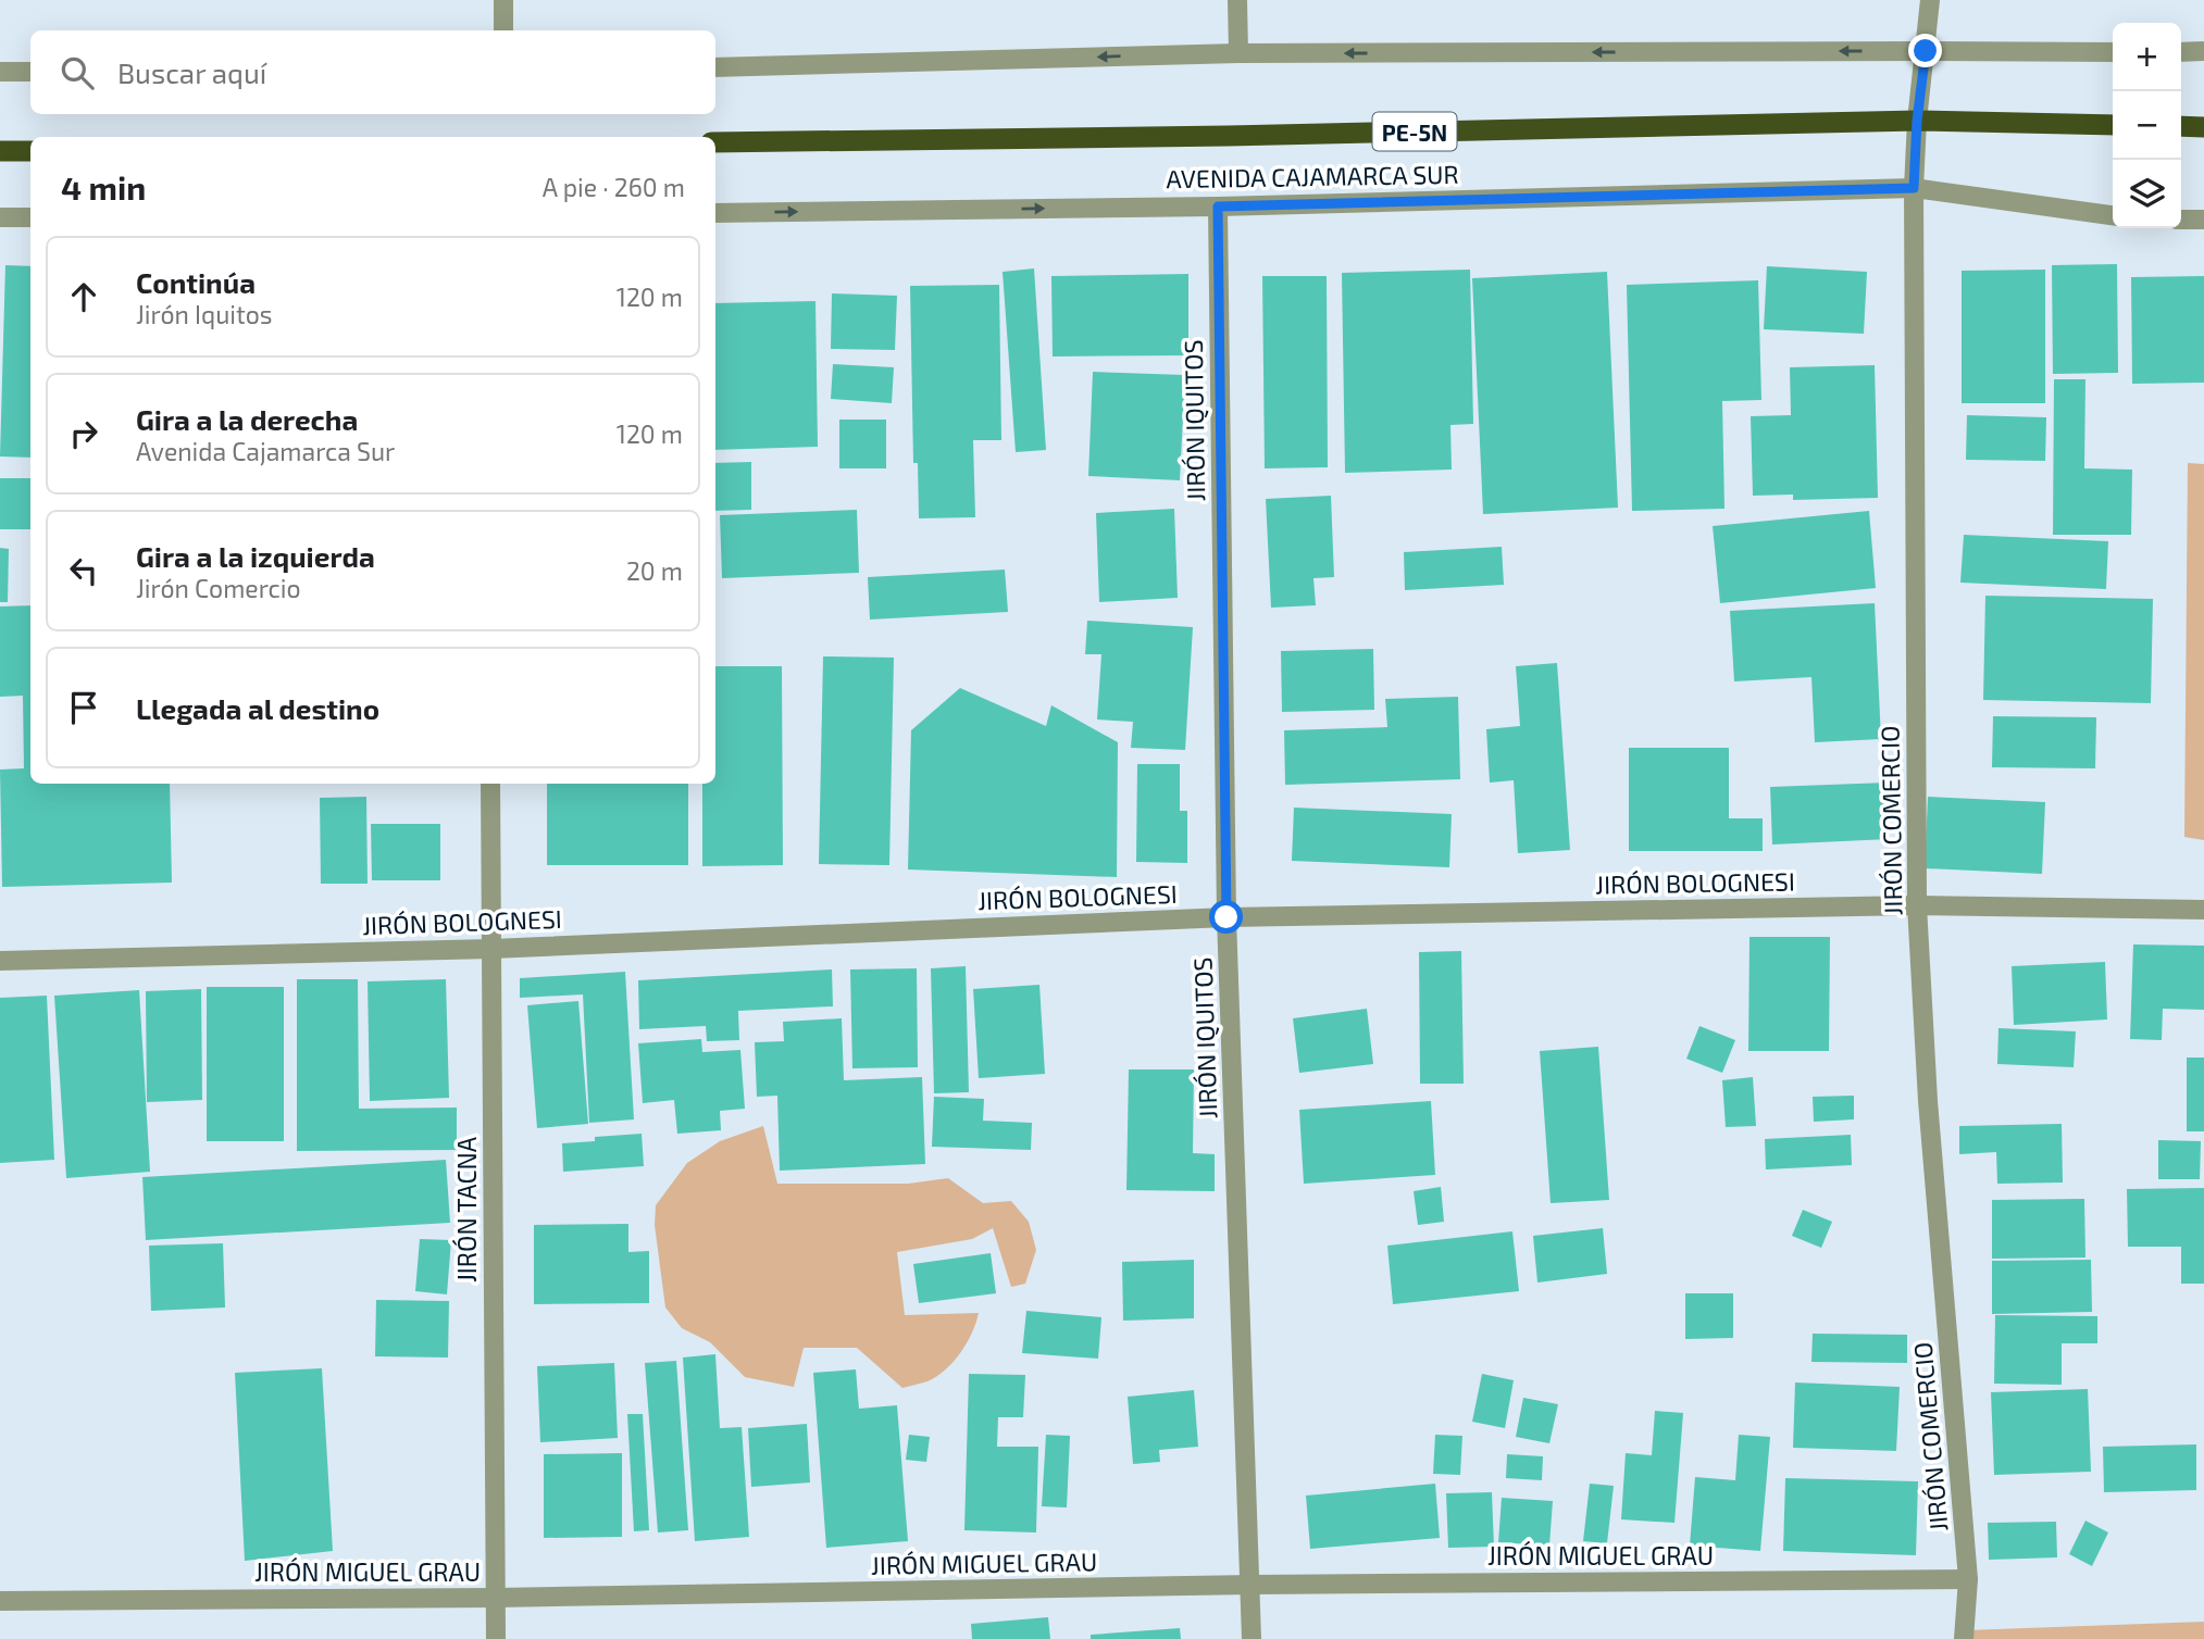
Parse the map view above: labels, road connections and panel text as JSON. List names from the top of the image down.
{
  "streets": {
    "highway": ["PE-5N"],
    "street": [
      "AVENIDA CAJAMARCA SUR",
      "JIRÓN IQUITOS",
      "JIRÓN COMERCIO",
      "JIRÓN BOLOGNESI",
      "JIRÓN TACNA",
      "JIRÓN MIGUEL GRAU"
    ]
  },
  "crossings": [
    ["PE-5N", "JIRÓN COMERCIO"],
    ["AVENIDA CAJAMARCA SUR", "JIRÓN IQUITOS"],
    ["AVENIDA CAJAMARCA SUR", "JIRÓN COMERCIO"],
    ["JIRÓN IQUITOS", "JIRÓN BOLOGNESI"],
    ["JIRÓN IQUITOS", "JIRÓN MIGUEL GRAU"],
    ["JIRÓN COMERCIO", "JIRÓN BOLOGNESI"],
    ["JIRÓN COMERCIO", "JIRÓN MIGUEL GRAU"],
    ["JIRÓN BOLOGNESI", "JIRÓN TACNA"],
    ["JIRÓN TACNA", "JIRÓN MIGUEL GRAU"]
  ],
  "page": {
    "map_buttons": ["+", "−"],
    "search": "Buscar aquí",
    "heading": ["4 min", "A pie · 260 m"],
    "list": [
      ["Continúa", "Jirón Iquitos", "120 m"],
      ["Gira a la derecha", "Avenida Cajamarca Sur", "120 m"],
      ["Gira a la izquierda", "Jirón Comercio", "20 m"],
      "Llegada al destino"
    ]
  }
}
